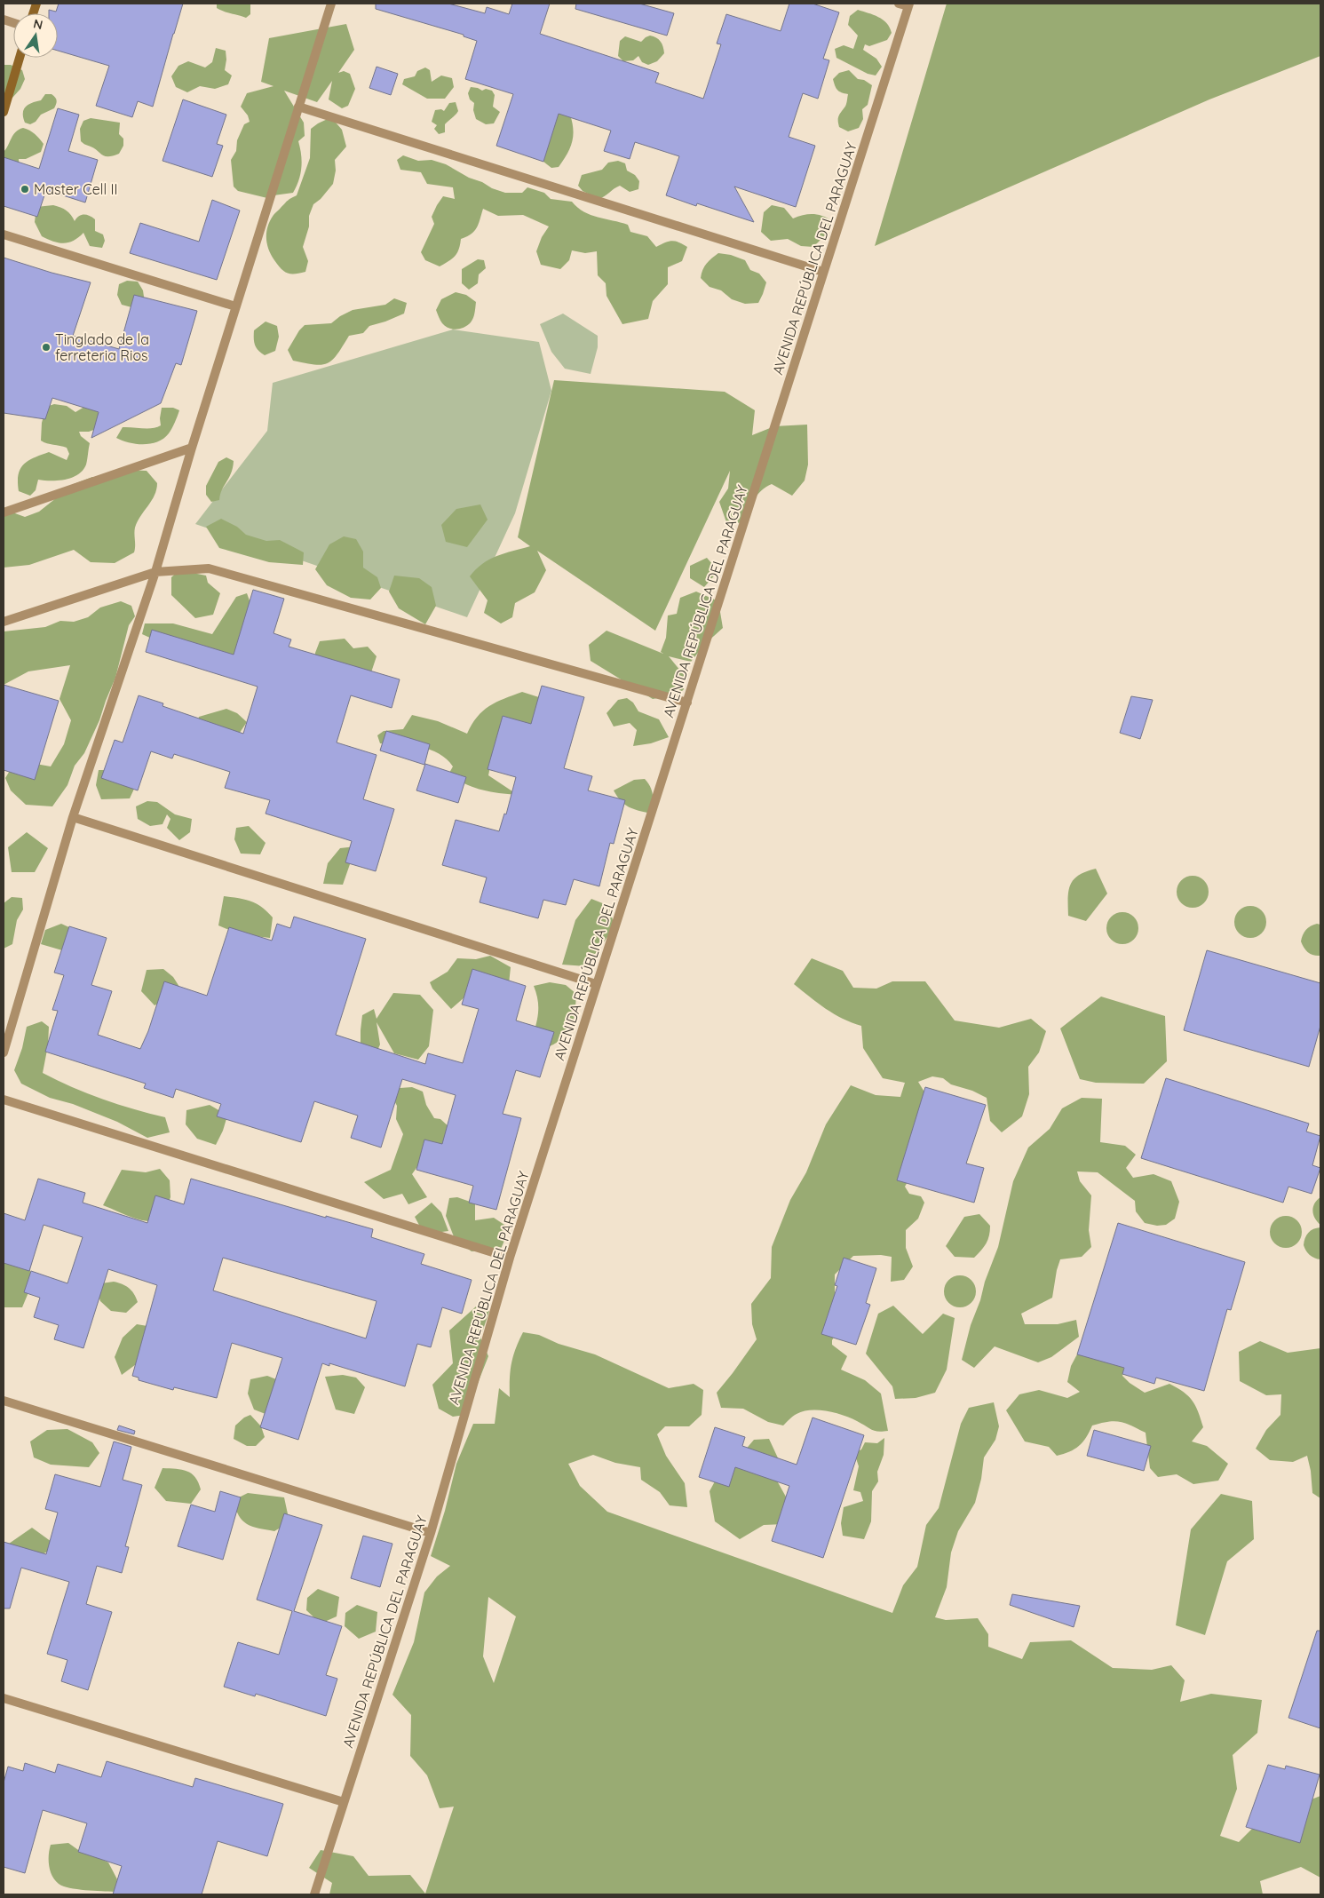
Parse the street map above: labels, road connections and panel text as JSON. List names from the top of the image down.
{
  "streets": {
    "street": ["AVENIDA REPÚBLICA DEL PARAGUAY"]
  },
  "places": ["Master Cell II", "Tinglado de la ferreteria Rios"],
  "north": "top"
}
